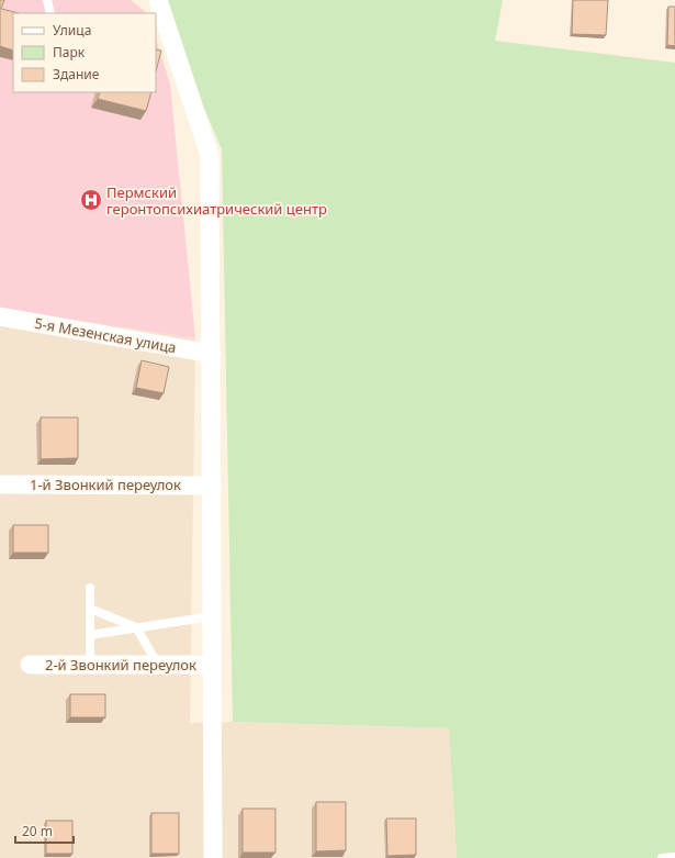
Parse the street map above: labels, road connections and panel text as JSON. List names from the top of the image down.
{
  "streets": {
    "street": ["5-я Мезенская улица", "1-й Звонкий переулок", "2-й Звонкий переулок"]
  },
  "places": {
    "hospital": ["Пермский геронтопсихиатрический центр"]
  },
  "legend": ["Улица", "Парк", "Здание"],
  "scale_bar": "20 m"
}
